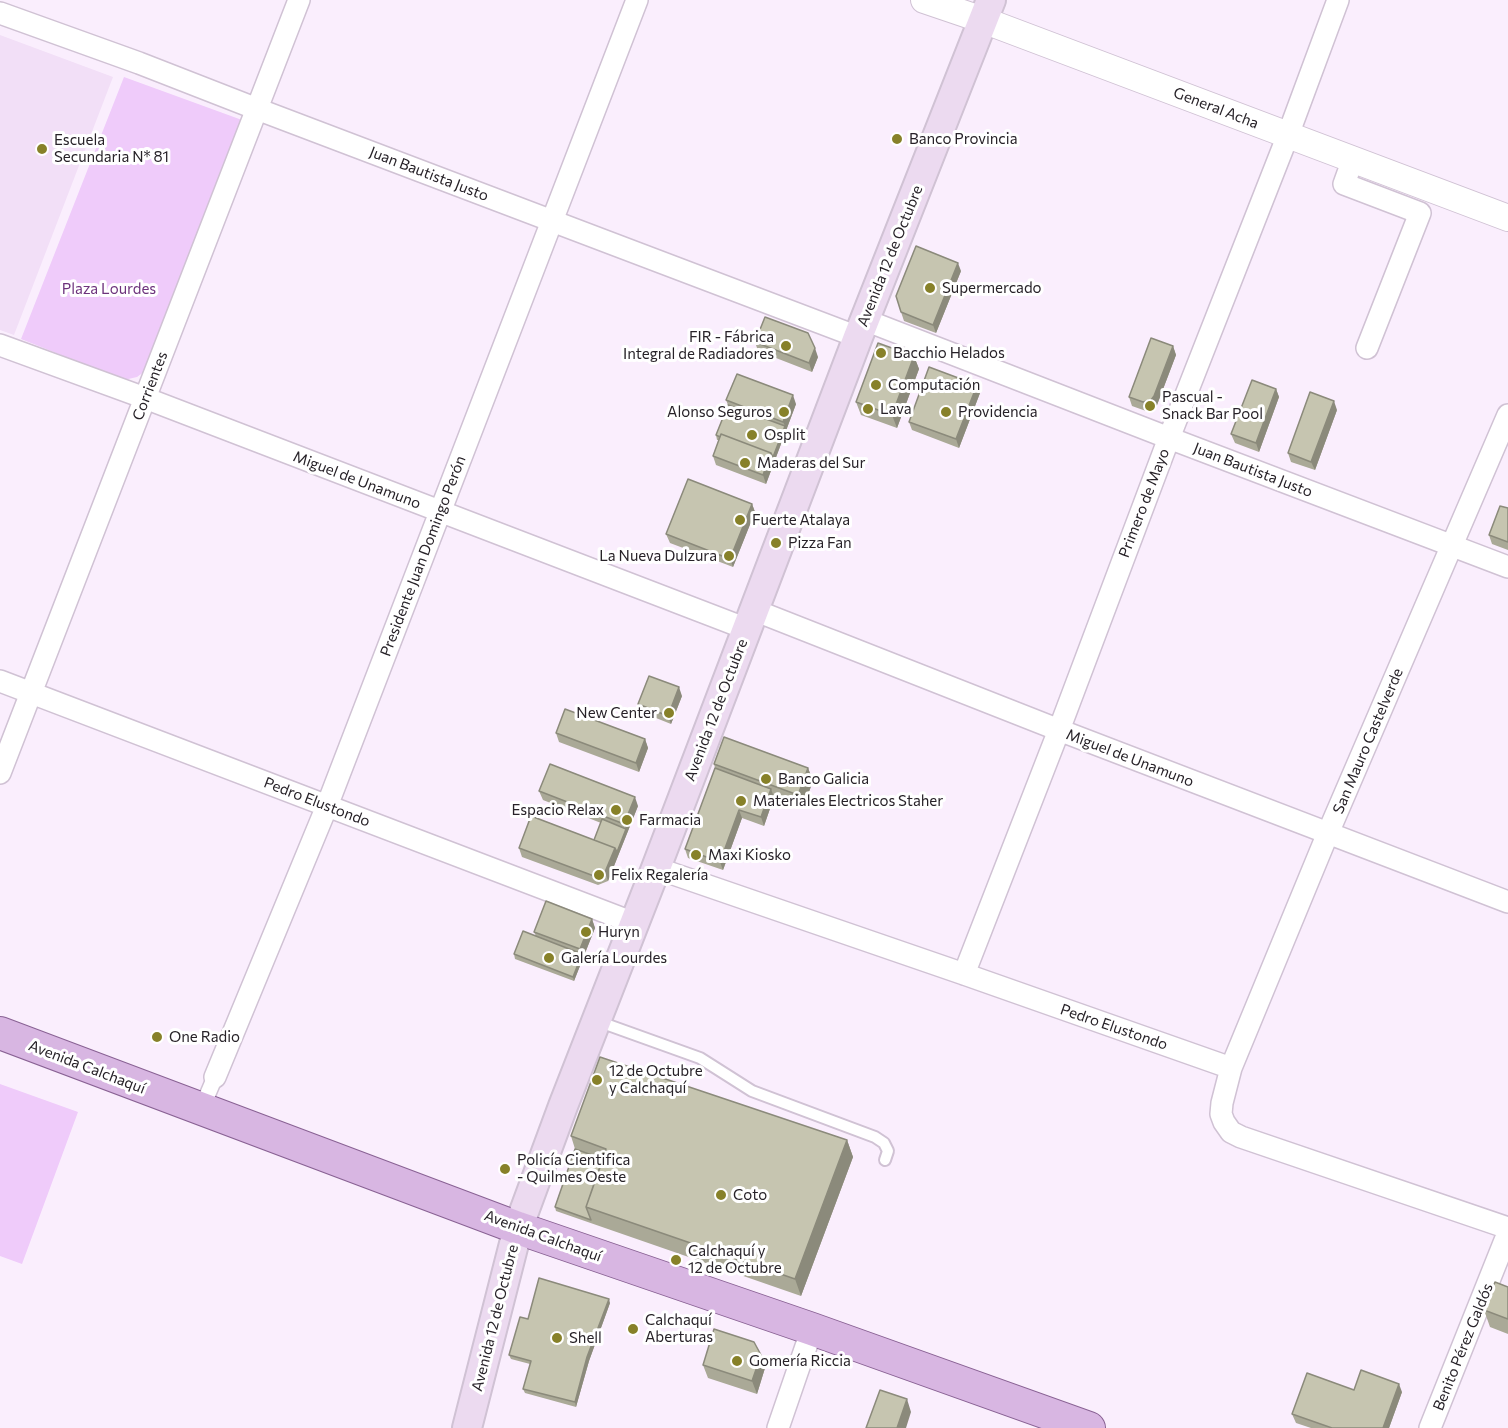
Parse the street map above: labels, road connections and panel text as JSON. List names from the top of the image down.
{
  "streets": {
    "main road": ["Avenida 12 de Octubre", "Avenida Calchaquí"],
    "street": [
      "General Acha",
      "Juan Bautista Justo",
      "Corrientes",
      "Miguel de Unamuno",
      "Primero de Mayo",
      "Presidente Juan Domingo Perón",
      "San Mauro Castelverde",
      "Pedro Elustondo",
      "Benito Pérez Galdós"
    ]
  },
  "crossings": [
    ["General Acha", "Avenida 12 de Octubre"],
    ["General Acha", "Primero de Mayo"],
    ["Juan Bautista Justo", "Avenida 12 de Octubre"],
    ["Juan Bautista Justo", "Corrientes"],
    ["Juan Bautista Justo", "Primero de Mayo"],
    ["Juan Bautista Justo", "Presidente Juan Domingo Perón"],
    ["Juan Bautista Justo", "San Mauro Castelverde"],
    ["Avenida 12 de Octubre", "Miguel de Unamuno"],
    ["Avenida 12 de Octubre", "Pedro Elustondo"],
    ["Avenida 12 de Octubre", "Avenida Calchaquí"],
    ["Corrientes", "Miguel de Unamuno"],
    ["Corrientes", "Pedro Elustondo"],
    ["Miguel de Unamuno", "Primero de Mayo"],
    ["Miguel de Unamuno", "Presidente Juan Domingo Perón"],
    ["Miguel de Unamuno", "San Mauro Castelverde"],
    ["Primero de Mayo", "Pedro Elustondo"],
    ["Presidente Juan Domingo Perón", "Pedro Elustondo"],
    ["Presidente Juan Domingo Perón", "Avenida Calchaquí"],
    ["San Mauro Castelverde", "Pedro Elustondo"]
  ],
  "parks": ["Plaza Lourdes"],
  "places": [
    "Banco Provincia",
    "Escuela Secundaria N* 81",
    "Supermercado",
    "FIR - Fábrica Integral de Radiadores",
    "Bacchio Helados",
    "Computación",
    "Pascual - Snack Bar Pool",
    "Lava",
    "Alonso Seguros",
    "Providencia",
    "Osplit",
    "Maderas del Sur",
    "Fuerte Atalaya",
    "Pizza Fan",
    "La Nueva Dulzura",
    "New Center",
    "Banco Galicia",
    "Materiales Electricos Staher",
    "Espacio Relax",
    "Farmacia",
    "Maxi Kiosko",
    "Felix Regalería",
    "Huryn",
    "Galería Lourdes",
    "One Radio",
    "12 de Octubre y Calchaquí",
    "Policía Cientifica - Quilmes Oeste",
    "Coto",
    "Calchaquí y 12 de Octubre",
    "Calchaquí Aberturas",
    "Shell",
    "Gomería Riccia"
  ]
}
